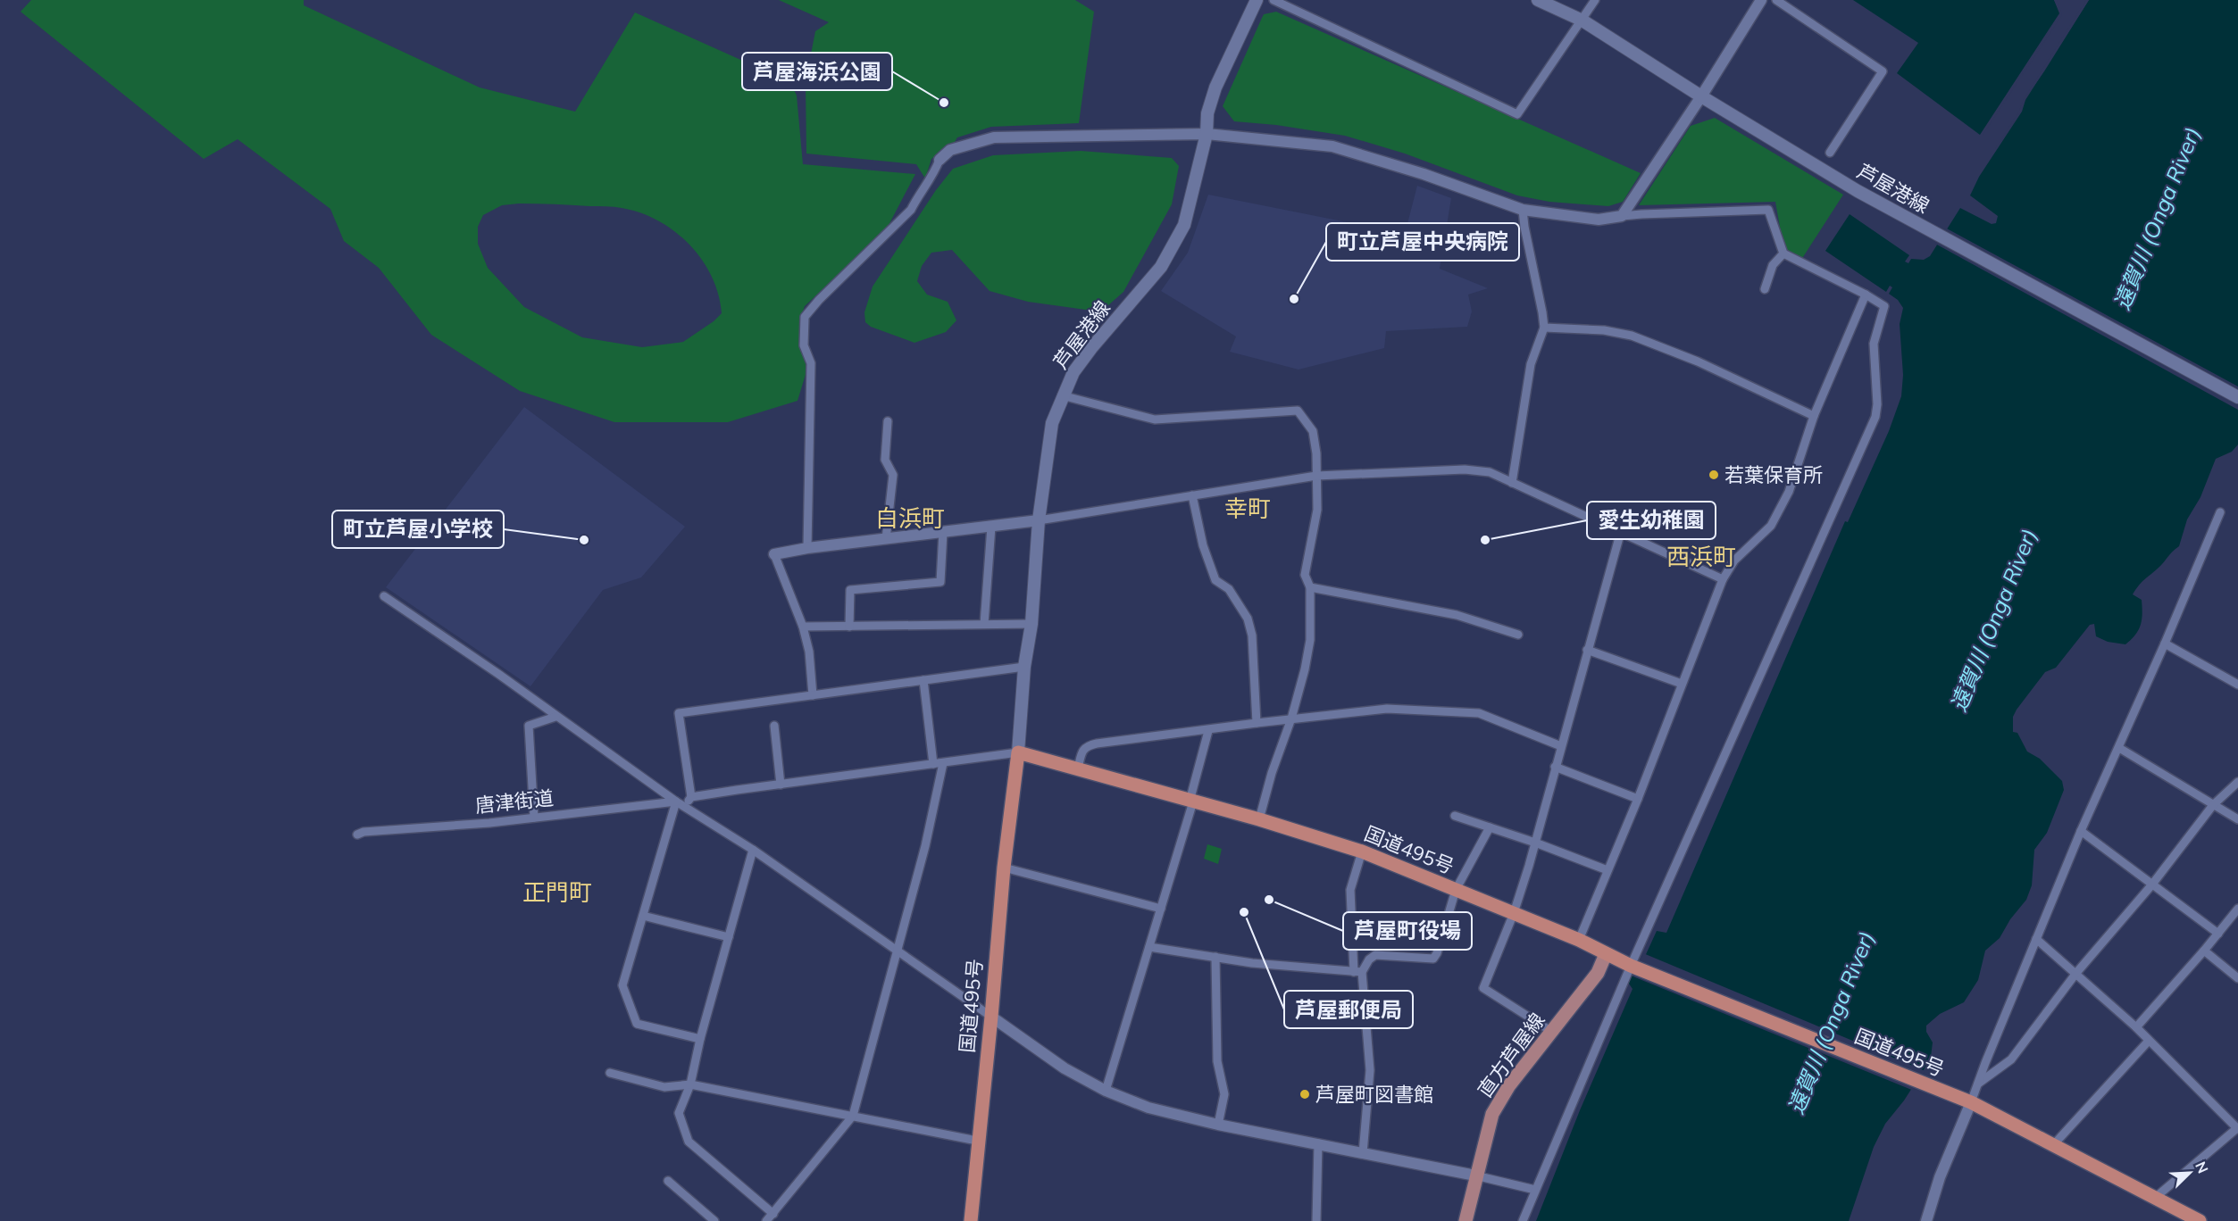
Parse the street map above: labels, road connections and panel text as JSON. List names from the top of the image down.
{
  "streets": {
    "highway": ["国道495号"],
    "main road": ["芦屋港線", "直方芦屋線"],
    "street": ["唐津街道"]
  },
  "crossings": [
    ["芦屋港線", "国道495号"],
    ["国道495号", "直方芦屋線"]
  ],
  "districts": [
    "幸町",
    "白浜町",
    "西浜町",
    "正門町"
  ],
  "water": ["遠賀川 (Onga River)"],
  "places": [
    "芦屋海浜公園",
    "町立芦屋中央病院",
    "若葉保育所",
    "町立芦屋小学校",
    "愛生幼稚園",
    "芦屋町役場",
    "芦屋郵便局",
    "芦屋町図書館"
  ],
  "north": "top right"
}
